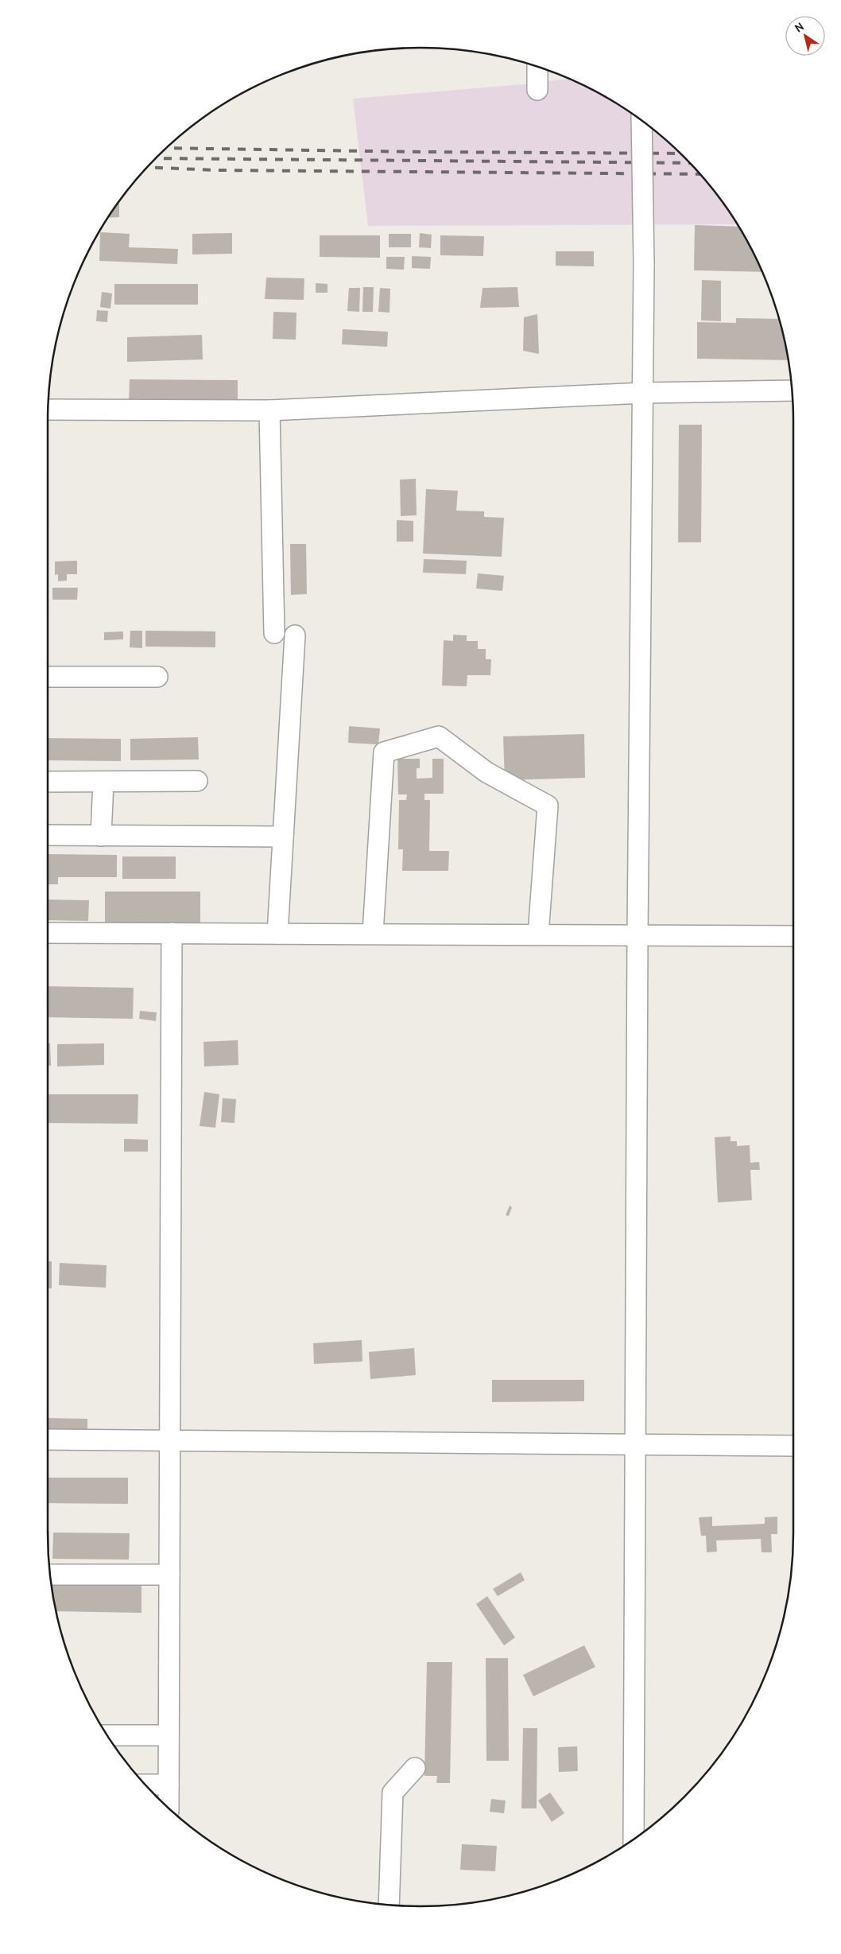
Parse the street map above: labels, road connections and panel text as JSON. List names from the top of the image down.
{
  "north": "top left"
}
